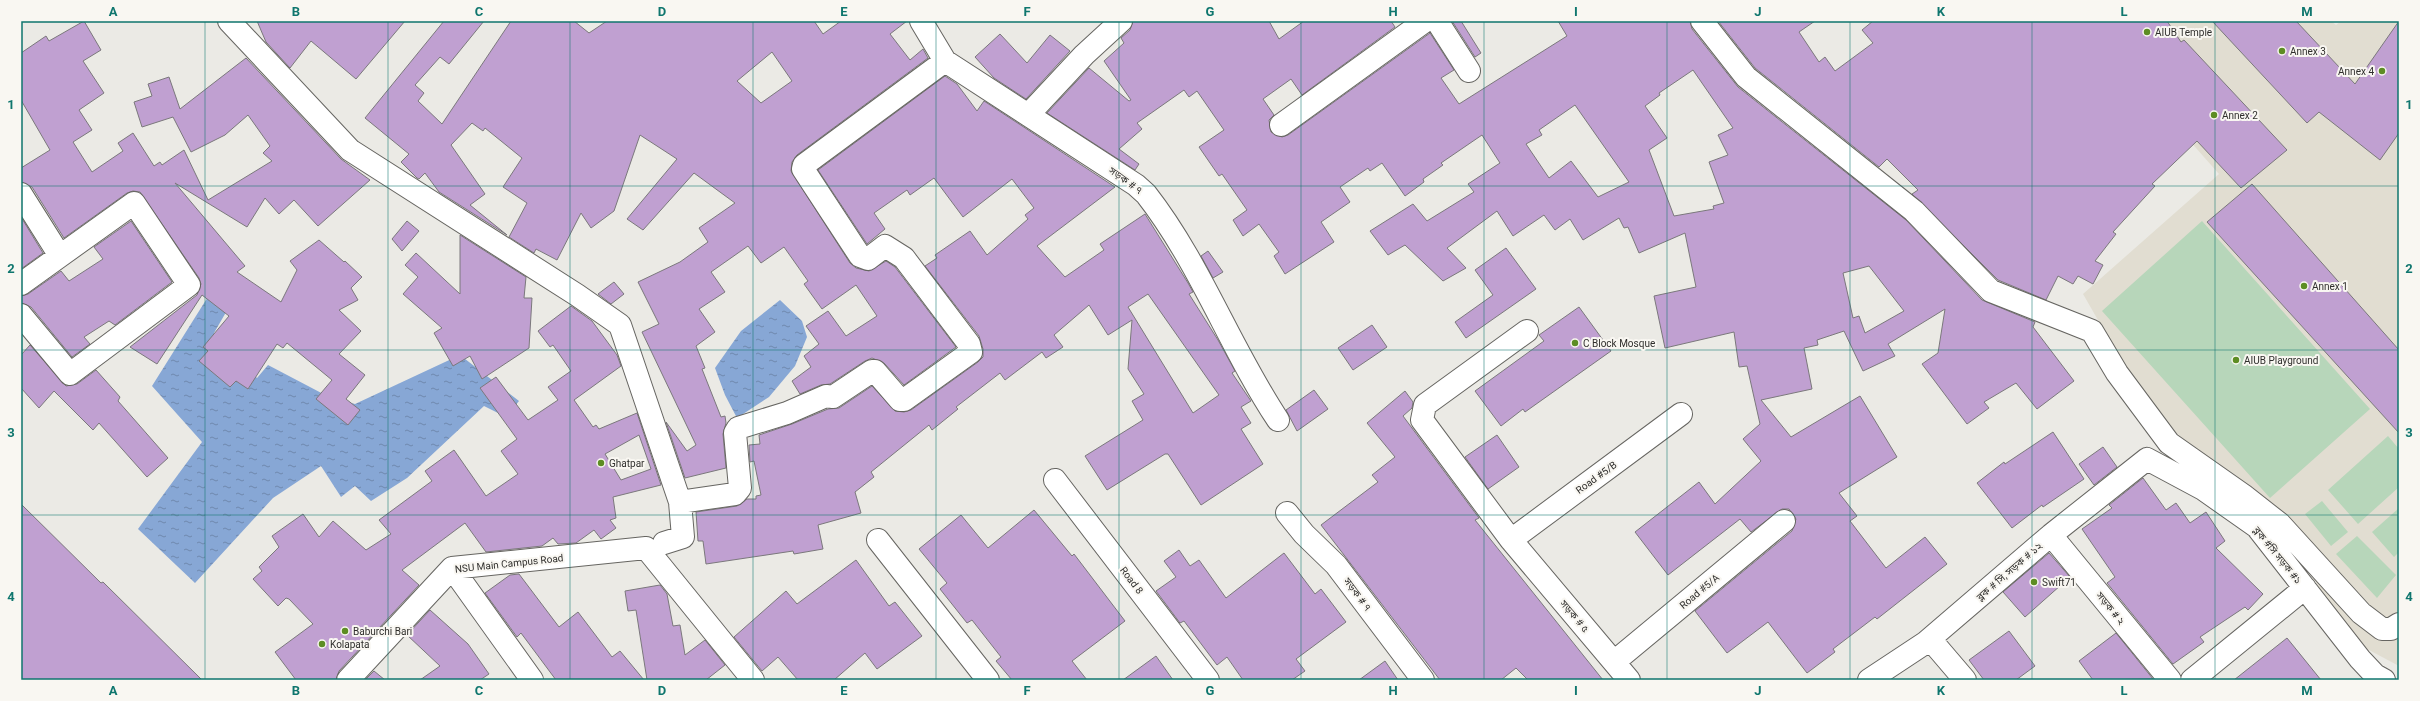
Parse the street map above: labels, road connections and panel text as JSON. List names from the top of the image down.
{
  "streets": {
    "street": [
      "সড়ক # ৭",
      "Road #5/B",
      "ব্লক #সি সড়ক #১",
      "NSU Main Campus Road",
      "ব্লক # সি, সড়ক # ১২",
      "Road 8",
      "Road #5/A",
      "সড়ক # ২",
      "সড়ক # ৫"
    ]
  },
  "crossings": [
    ["Road #5/B", "সড়ক # ৫"],
    ["ব্লক #সি সড়ক #১", "ব্লক # সি, সড়ক # ১২"],
    ["ব্লক # সি, সড়ক # ১২", "সড়ক # ২"],
    ["Road #5/A", "সড়ক # ৫"]
  ],
  "places": [
    "AIUB Temple",
    "Annex 3",
    "Annex 4",
    "Annex 2",
    "Annex 1",
    "C Block Mosque",
    "AIUB Playground",
    "Ghatpar",
    "Swift71",
    "Baburchi Bari",
    "Kolapata"
  ],
  "grid": {
    "columns": [
      "A",
      "B",
      "C",
      "D",
      "E",
      "F",
      "G",
      "H",
      "I",
      "J",
      "K",
      "L",
      "M"
    ],
    "rows": [
      "1",
      "2",
      "3",
      "4"
    ]
  }
}
